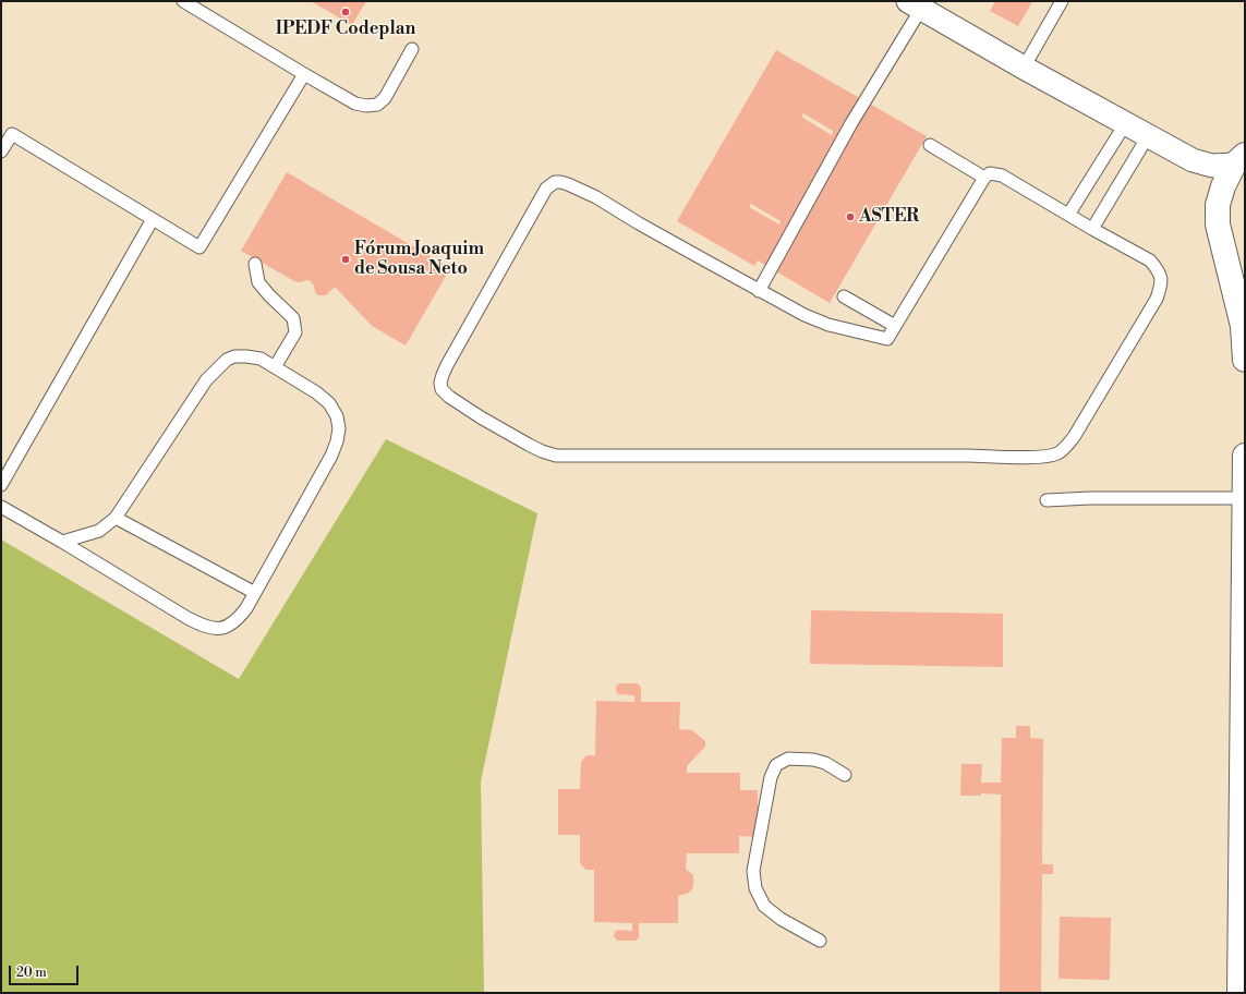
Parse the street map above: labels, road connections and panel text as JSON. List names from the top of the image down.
{
  "places": ["IPEDF Codeplan", "ASTER", "Fórum Joaquim de Sousa Neto"],
  "scale_bar": "20 m"
}
